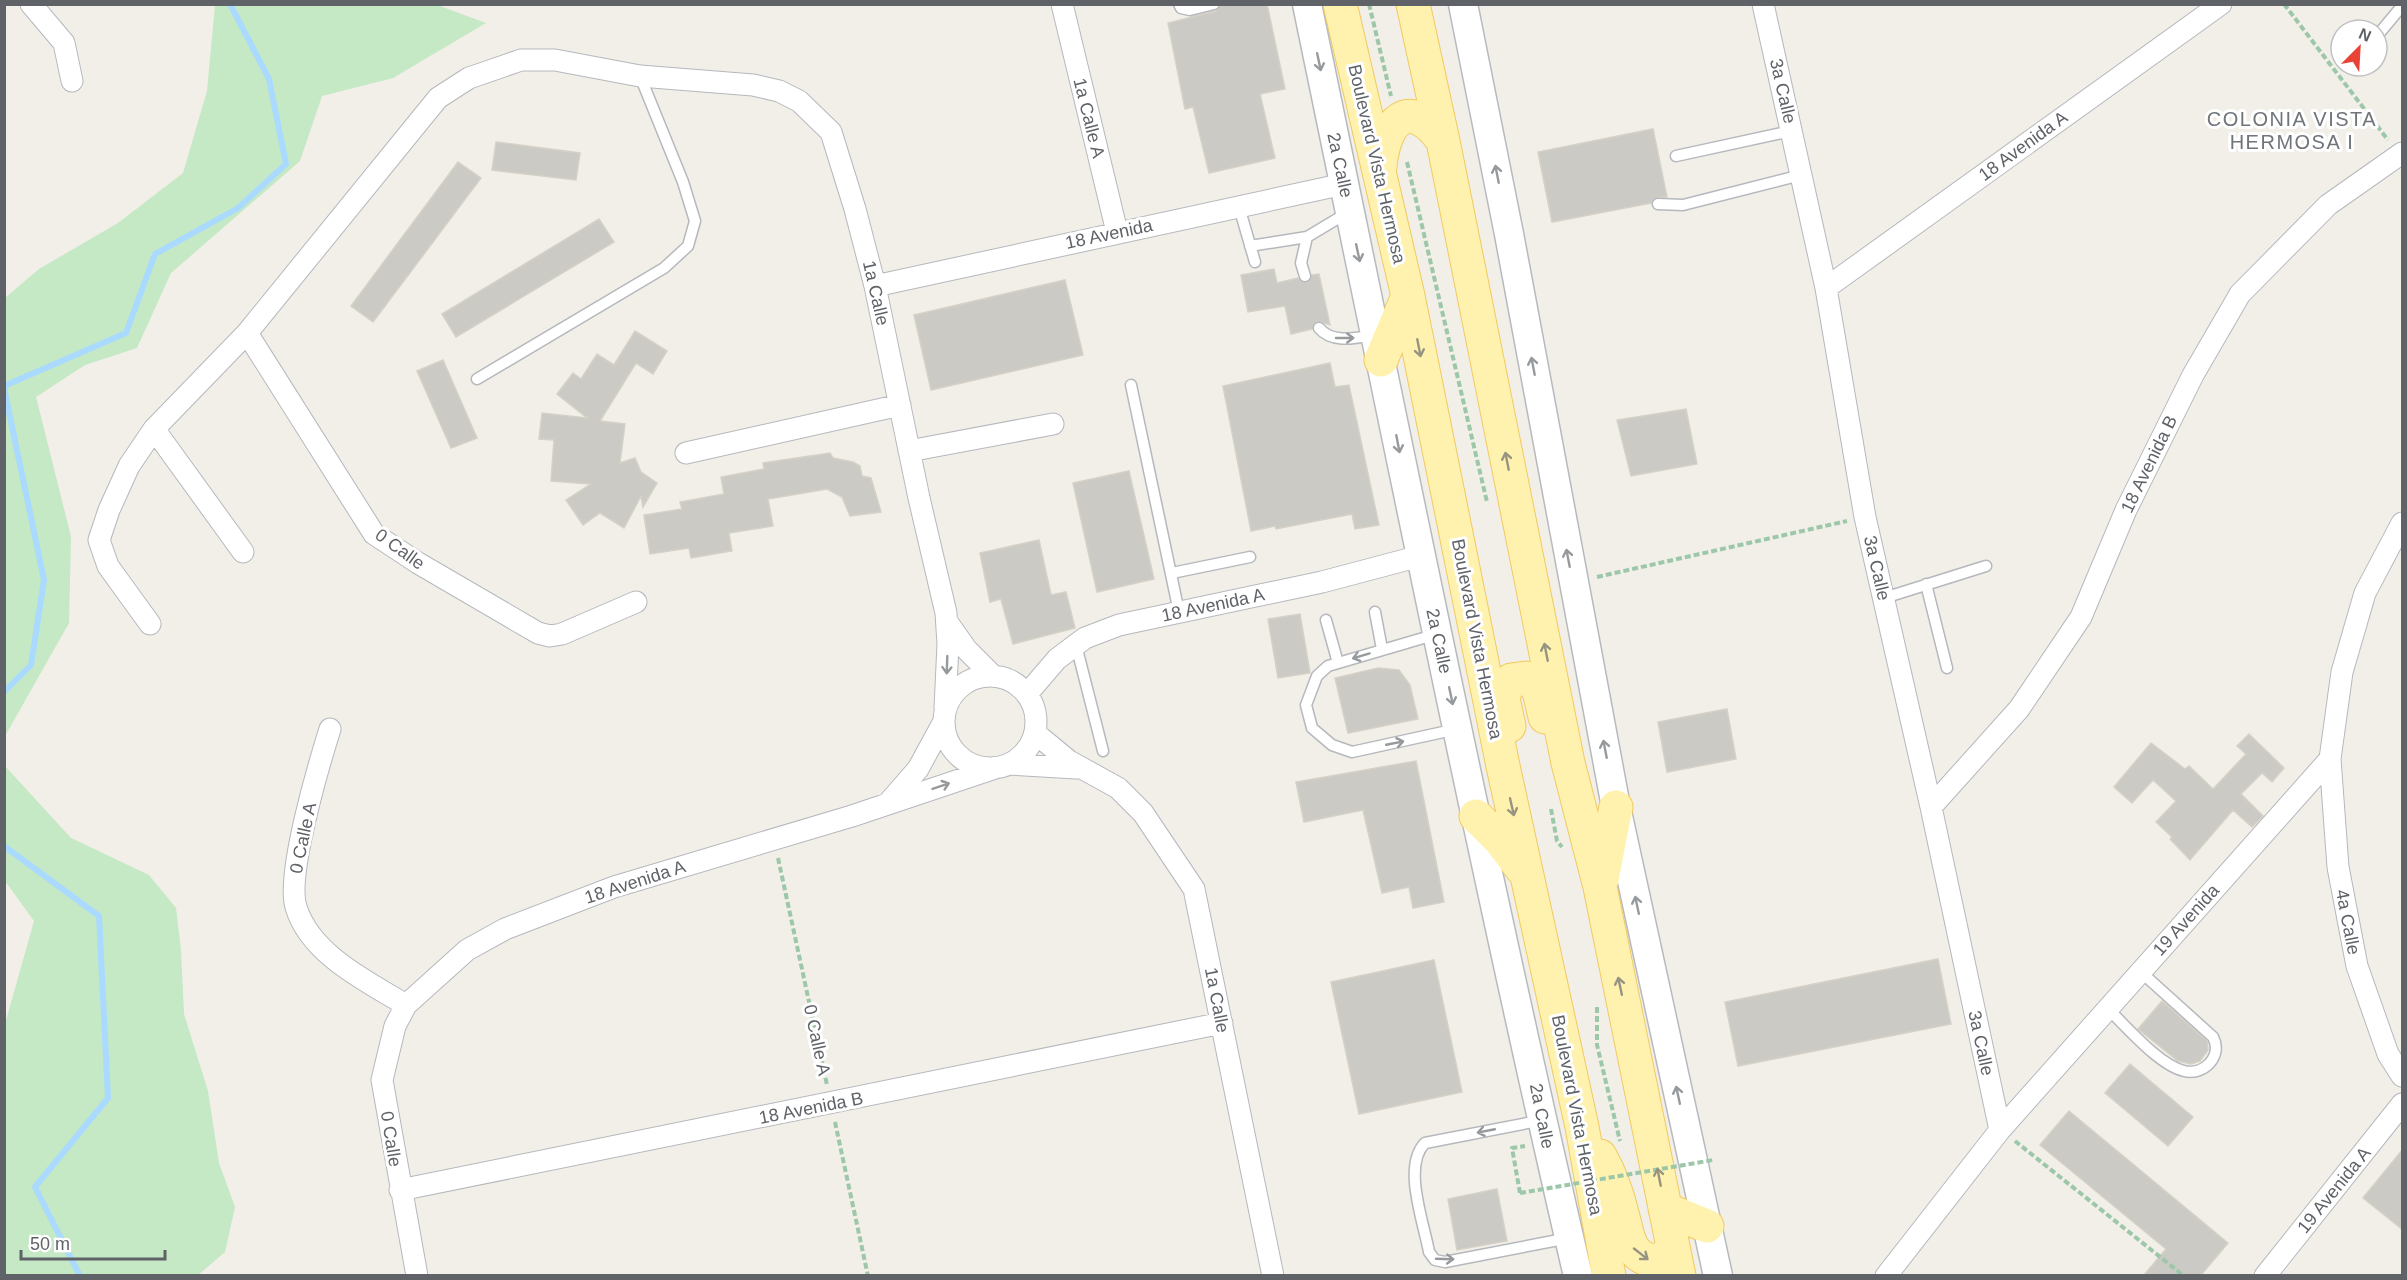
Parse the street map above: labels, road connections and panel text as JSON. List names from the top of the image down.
{
  "streets": {
    "main road": ["Boulevard Vista Hermosa"],
    "street": [
      "3a Calle",
      "1a Calle A",
      "18 Avenida A",
      "2a Calle",
      "18 Avenida",
      "1a Calle",
      "18 Avenida B",
      "0 Calle",
      "0 Calle A",
      "19 Avenida",
      "4a Calle",
      "19 Avenida A"
    ]
  },
  "crossings": [
    ["3a Calle", "18 Avenida A"],
    ["3a Calle", "18 Avenida B"],
    ["3a Calle", "19 Avenida"],
    ["1a Calle A", "18 Avenida"],
    ["18 Avenida A", "2a Calle"],
    ["18 Avenida A", "1a Calle"],
    ["18 Avenida A", "0 Calle"],
    ["18 Avenida A", "0 Calle A"],
    ["Boulevard Vista Hermosa", "2a Calle"],
    ["2a Calle", "18 Avenida"],
    ["18 Avenida", "1a Calle"],
    ["1a Calle", "18 Avenida B"],
    ["1a Calle", "0 Calle"],
    ["18 Avenida B", "0 Calle"],
    ["18 Avenida B", "0 Calle A"],
    ["0 Calle", "0 Calle A"],
    ["19 Avenida", "4a Calle"]
  ],
  "districts": ["COLONIA VISTA HERMOSA I"],
  "scale_bar": "50 m",
  "north": "top right"
}
